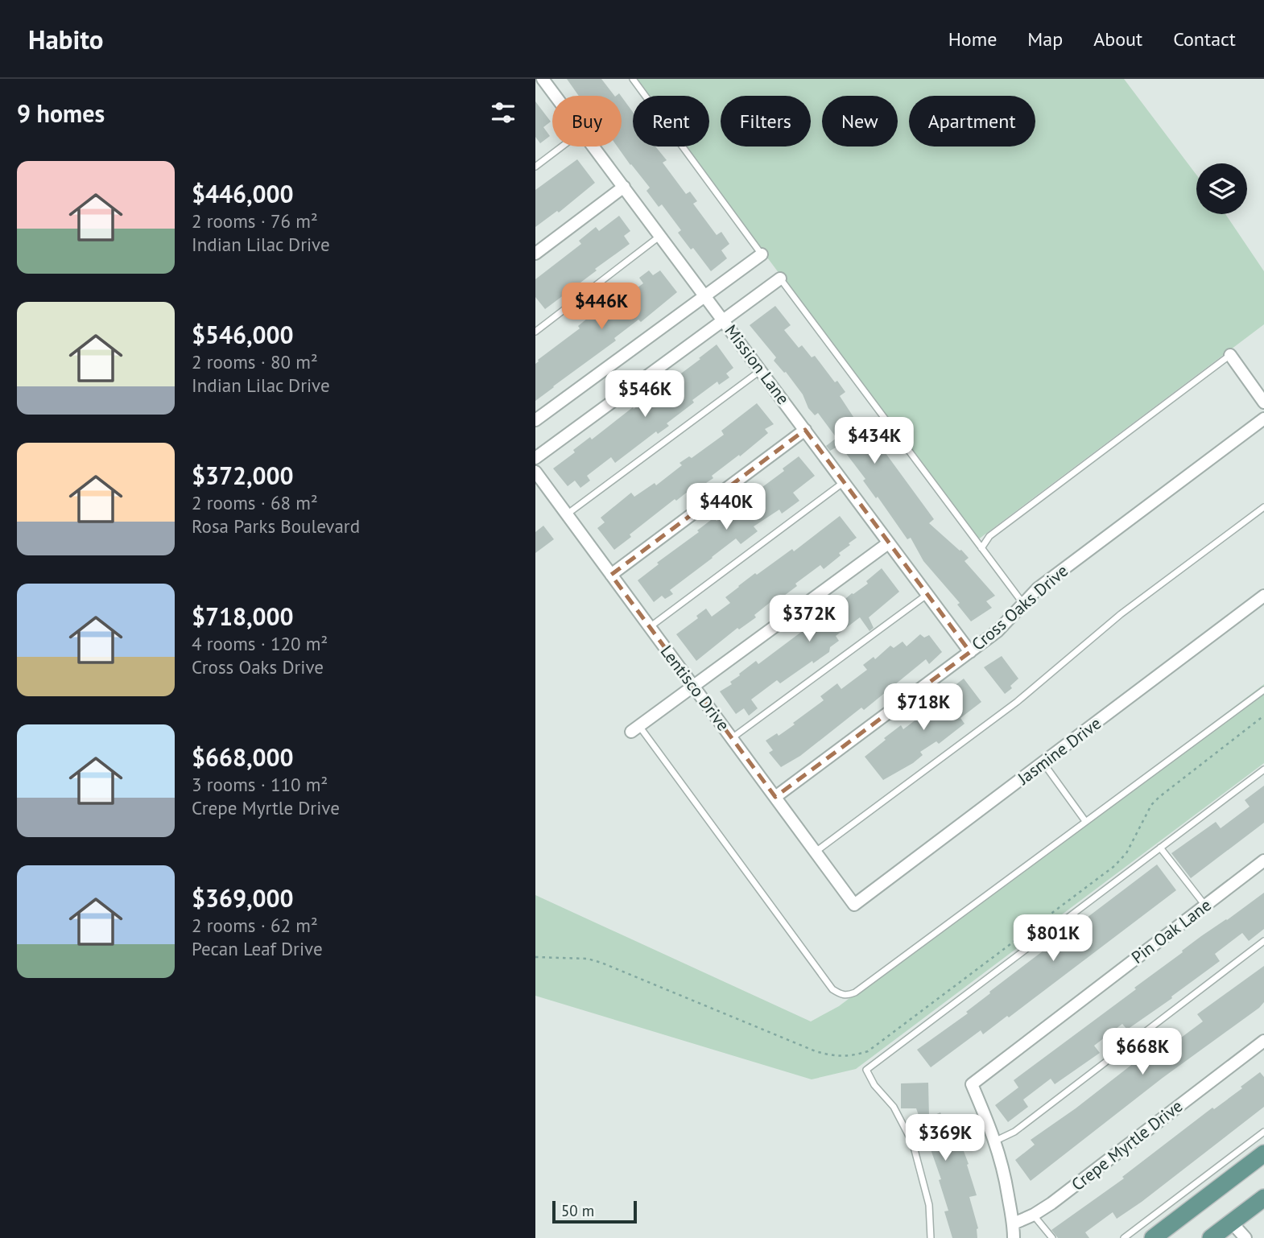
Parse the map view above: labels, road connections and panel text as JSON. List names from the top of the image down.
{
  "streets": {
    "street": [
      "Mission Lane",
      "Cross Oaks Drive",
      "Lentisco Drive",
      "Jasmine Drive",
      "Pin Oak Lane",
      "Crepe Myrtle Drive"
    ]
  },
  "crossings": [
    ["Mission Lane", "Cross Oaks Drive"],
    ["Cross Oaks Drive", "Lentisco Drive"],
    ["Lentisco Drive", "Jasmine Drive"]
  ],
  "scale_bar": "50 m",
  "page": {
    "header": "Habito",
    "nav": [
      "Home",
      "Map",
      "About",
      "Contact"
    ],
    "heading": "9 homes",
    "chip": [
      "Buy",
      "Rent",
      "Filters",
      "New",
      "Apartment"
    ],
    "list": [
      {
        "name": "$446,000",
        "note": "2 rooms · 76 m² · Indian Lilac Drive"
      },
      {
        "name": "$546,000",
        "note": "2 rooms · 80 m² · Indian Lilac Drive"
      },
      {
        "name": "$372,000",
        "note": "2 rooms · 68 m² · Rosa Parks Boulevard"
      },
      {
        "name": "$718,000",
        "note": "4 rooms · 120 m² · Cross Oaks Drive"
      },
      {
        "name": "$668,000",
        "note": "3 rooms · 110 m² · Crepe Myrtle Drive"
      },
      {
        "name": "$369,000",
        "note": "2 rooms · 62 m² · Pecan Leaf Drive"
      }
    ],
    "price": [
      "$446K",
      "$546K",
      "$434K",
      "$440K",
      "$372K",
      "$718K",
      "$801K",
      "$668K",
      "$369K"
    ],
    "scale": "50 m"
  }
}
